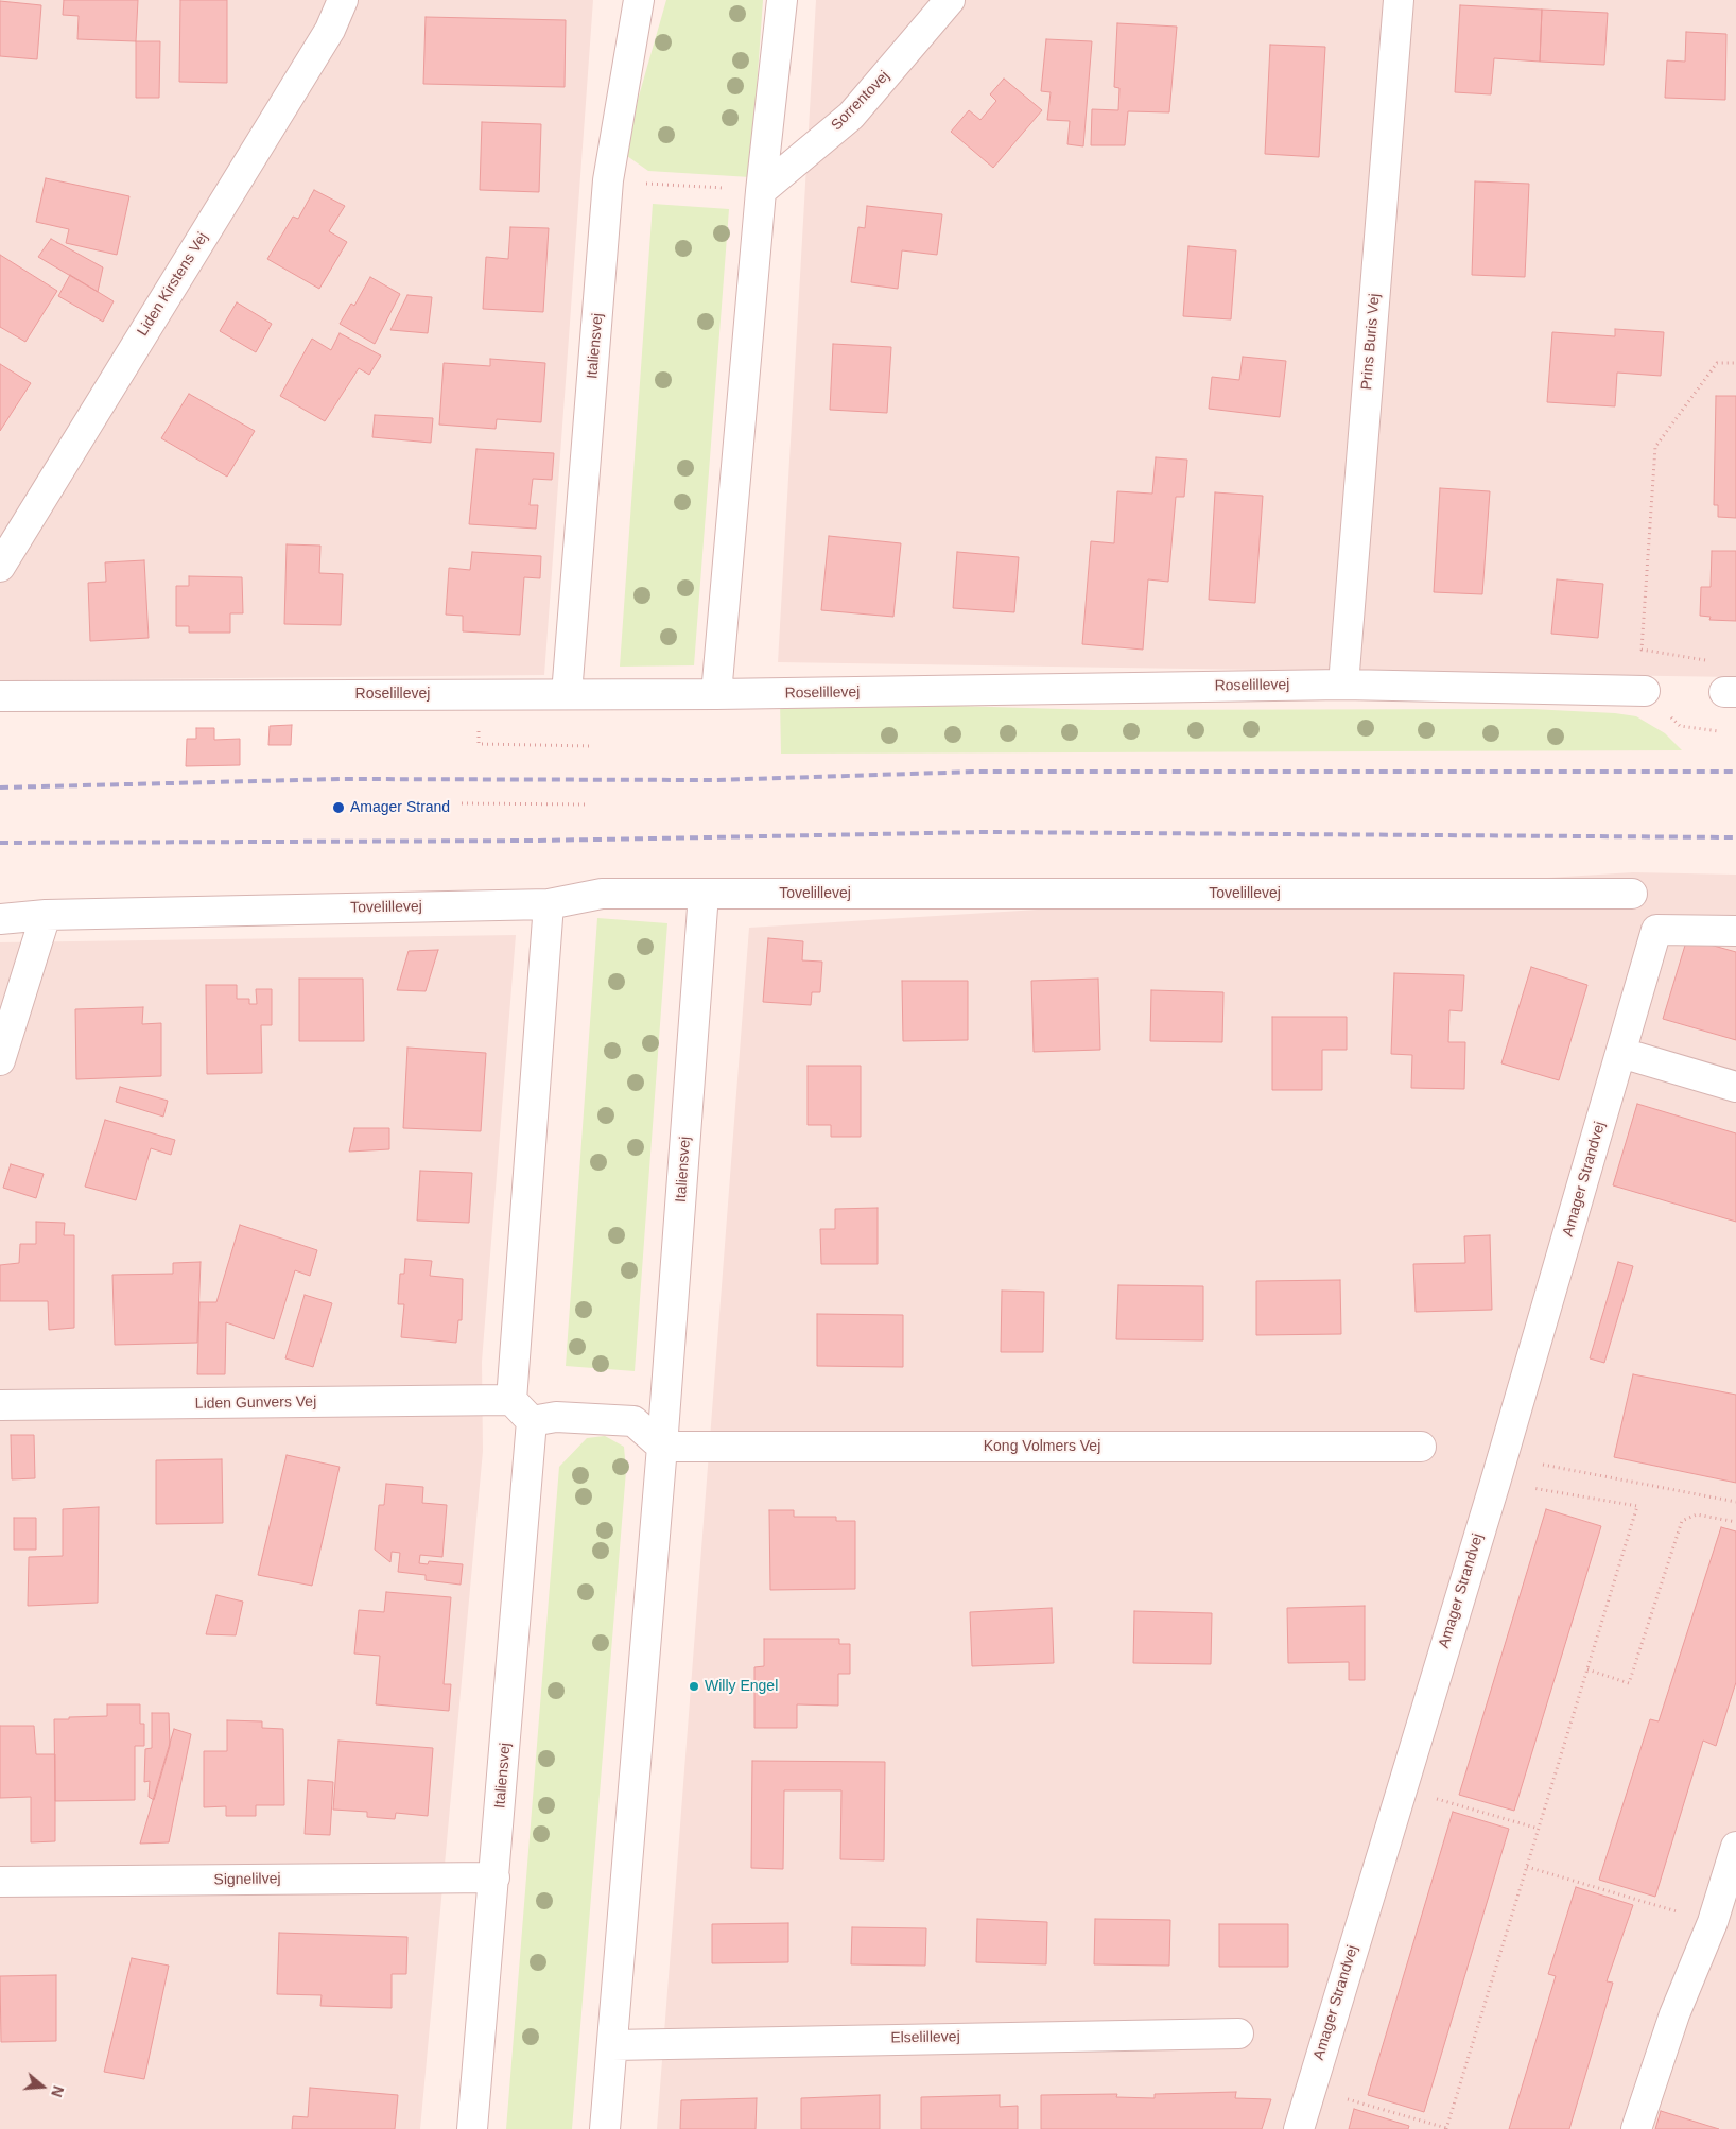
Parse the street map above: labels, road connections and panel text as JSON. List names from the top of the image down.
{
  "streets": {
    "street": [
      "Sorrentovej",
      "Liden Kirstens Vej",
      "Prins Buris Vej",
      "Italiensvej",
      "Roselillevej",
      "Tovelillevej",
      "Amager Strandvej",
      "Liden Gunvers Vej",
      "Kong Volmers Vej",
      "Signelilvej",
      "Elselillevej"
    ]
  },
  "crossings": [
    ["Prins Buris Vej", "Roselillevej"],
    ["Italiensvej", "Roselillevej"],
    ["Italiensvej", "Tovelillevej"],
    ["Italiensvej", "Kong Volmers Vej"],
    ["Italiensvej", "Signelilvej"],
    ["Italiensvej", "Elselillevej"]
  ],
  "places": ["Amager Strand", "Willy Engel"],
  "north": "right"
}
